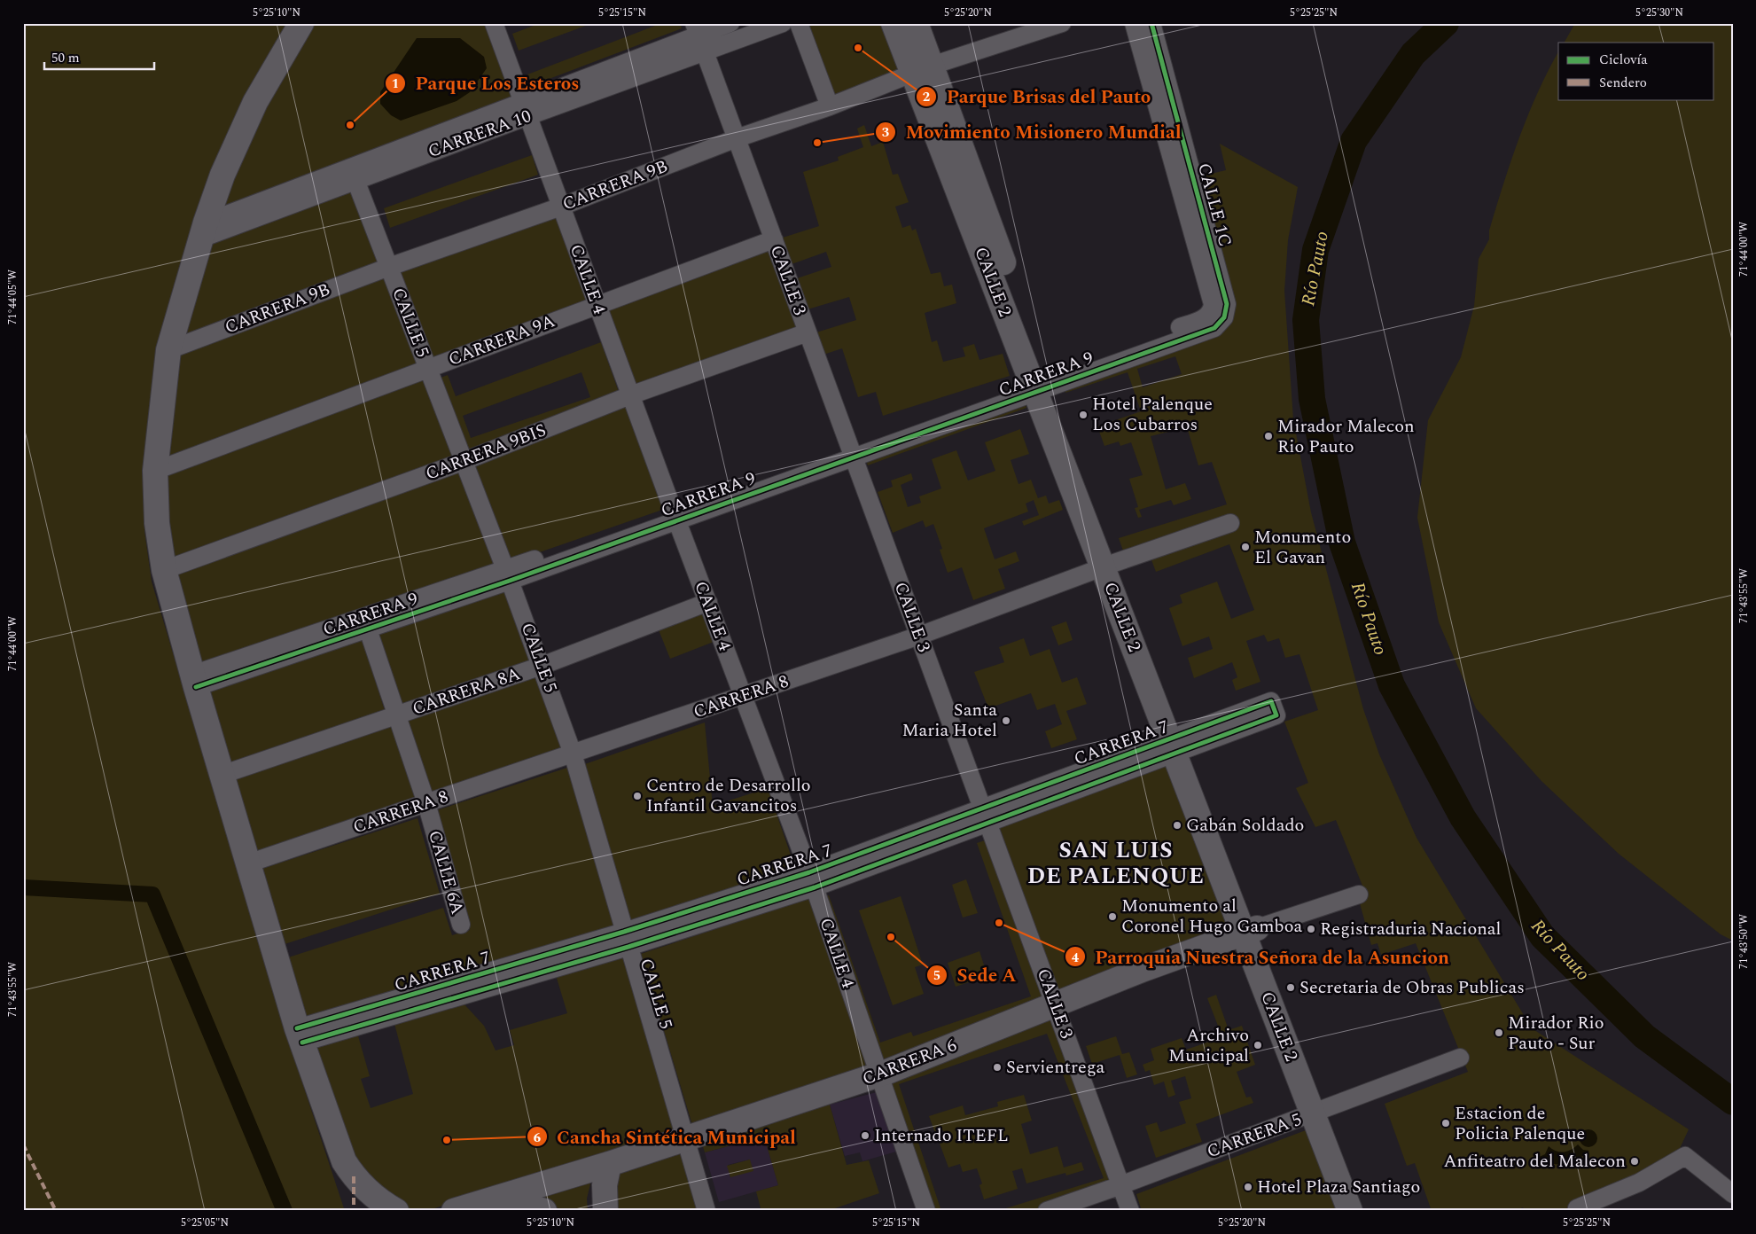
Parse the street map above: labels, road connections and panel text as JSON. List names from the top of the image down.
{
  "streets": {
    "street": [
      "CARRERA 10",
      "CARRERA 9B",
      "CALLE 1C",
      "CALLE 4",
      "CALLE 3",
      "CALLE 2",
      "CALLE 5",
      "CARRERA 9A",
      "CARRERA 9",
      "CARRERA 9BIS",
      "CARRERA 8A",
      "CARRERA 8",
      "CARRERA 7",
      "CALLE 6A",
      "CARRERA 6",
      "CARRERA 5"
    ]
  },
  "crossings": [
    ["CARRERA 10", "CALLE 4"],
    ["CARRERA 10", "CALLE 3"],
    ["CARRERA 10", "CALLE 5"],
    ["CARRERA 9B", "CALLE 4"],
    ["CARRERA 9B", "CALLE 3"],
    ["CARRERA 9B", "CALLE 2"],
    ["CARRERA 9B", "CALLE 5"],
    ["CALLE 1C", "CARRERA 9"],
    ["CALLE 4", "CARRERA 9A"],
    ["CALLE 4", "CARRERA 9"],
    ["CALLE 4", "CARRERA 9BIS"],
    ["CALLE 4", "CARRERA 8A"],
    ["CALLE 4", "CARRERA 8"],
    ["CALLE 4", "CARRERA 7"],
    ["CALLE 4", "CARRERA 6"],
    ["CALLE 3", "CARRERA 9A"],
    ["CALLE 3", "CARRERA 9"],
    ["CALLE 3", "CARRERA 9BIS"],
    ["CALLE 3", "CARRERA 8"],
    ["CALLE 3", "CARRERA 7"],
    ["CALLE 3", "CARRERA 6"],
    ["CALLE 3", "CARRERA 5"],
    ["CALLE 2", "CARRERA 9"],
    ["CALLE 2", "CARRERA 8"],
    ["CALLE 2", "CARRERA 7"],
    ["CALLE 2", "CARRERA 6"],
    ["CALLE 2", "CARRERA 5"],
    ["CALLE 5", "CARRERA 9A"],
    ["CALLE 5", "CARRERA 9"],
    ["CALLE 5", "CARRERA 9BIS"],
    ["CALLE 5", "CARRERA 8A"],
    ["CALLE 5", "CARRERA 8"],
    ["CALLE 5", "CARRERA 7"],
    ["CALLE 5", "CARRERA 6"],
    ["CARRERA 9", "CALLE 6A"],
    ["CARRERA 8A", "CALLE 6A"],
    ["CARRERA 8", "CALLE 6A"]
  ],
  "districts": ["SAN LUIS DE PALENQUE"],
  "water": ["Río Pauto"],
  "places": [
    "Parque Brisas del Pauto",
    "Parque Los Esteros",
    "Movimiento Misionero Mundial",
    "Hotel Palenque Los Cubarros",
    "Mirador Malecon Rio Pauto",
    "Monumento El Gavan",
    "Santa Maria Hotel",
    "Centro de Desarrollo Infantil Gavancitos",
    "Gabán Soldado",
    "Monumento al Coronel Hugo Gamboa",
    "Parroquia Nuestra Señora de la Asuncion",
    "Registraduria Nacional",
    "Sede A",
    "Secretaria de Obras Publicas",
    "Mirador Rio Pauto - Sur",
    "Archivo Municipal",
    "Servientrega",
    "Estacion de Policia Palenque",
    "Internado ITEFL",
    "Cancha Sintética Municipal",
    "Anfiteatro del Malecon",
    "Hotel Plaza Santiago"
  ],
  "legend": ["Ciclovía", "Sendero"],
  "scale_bar": "50 m",
  "coordinates": [
    "5°25'10\"N",
    "5°25'15\"N",
    "5°25'20\"N",
    "5°25'25\"N",
    "5°25'30\"N",
    "71°44'00\"W",
    "71°44'05\"W",
    "71°43'55\"W",
    "71°43'50\"W",
    "5°25'05\"N"
  ]
}
